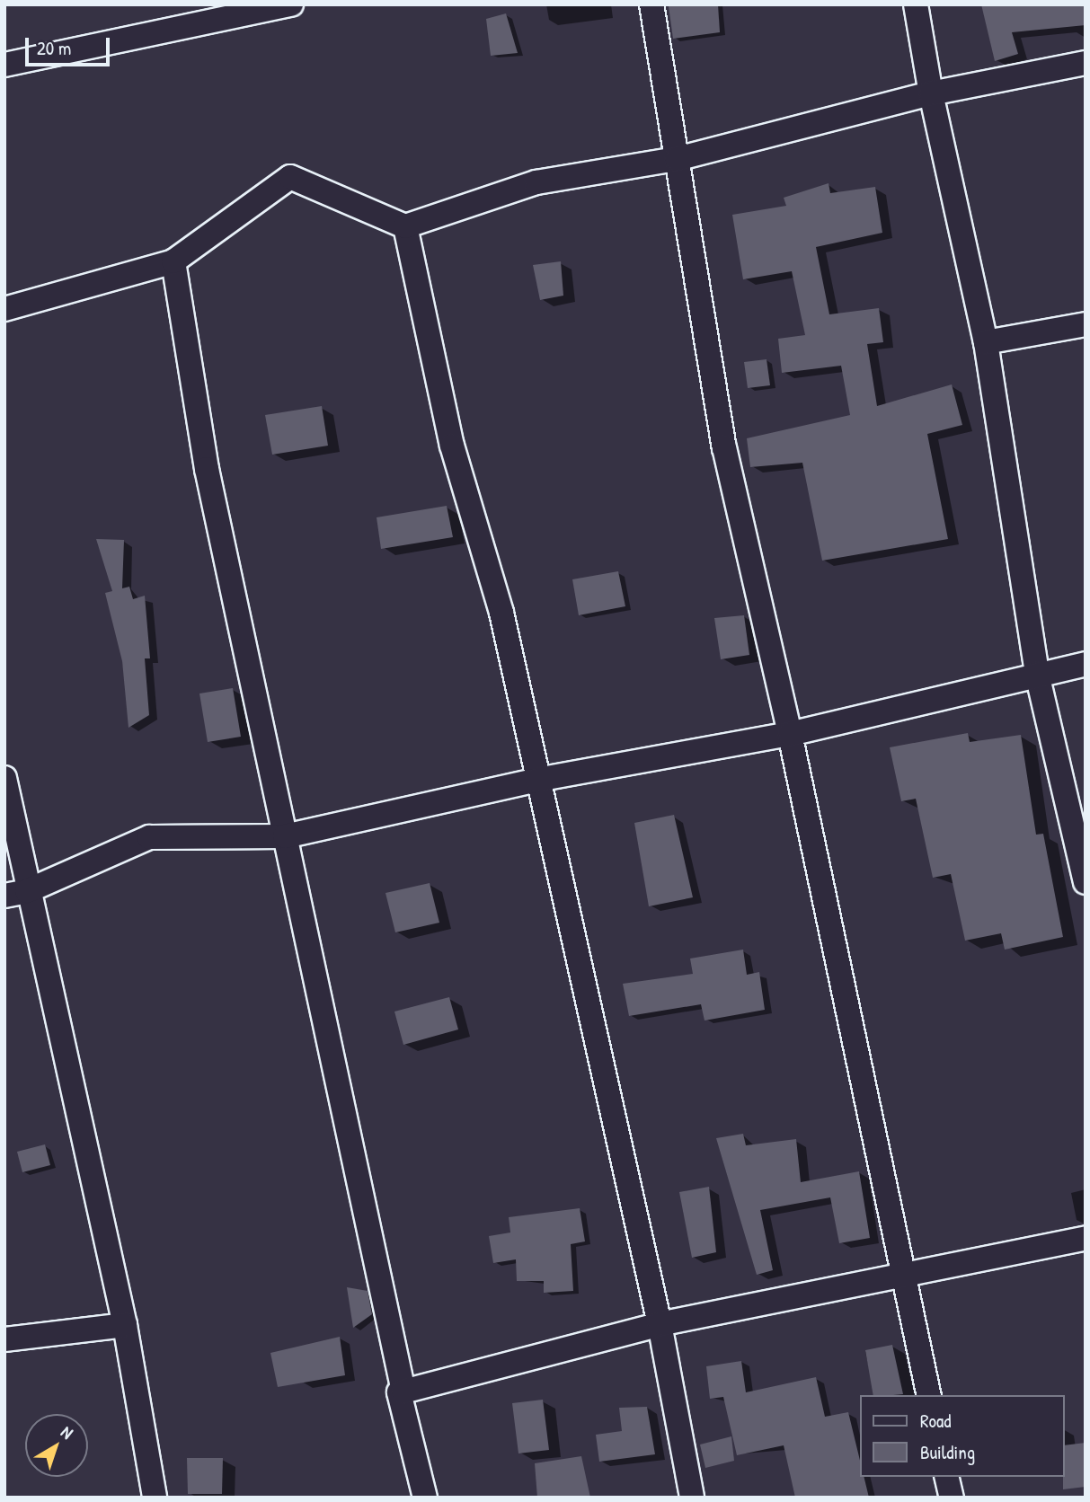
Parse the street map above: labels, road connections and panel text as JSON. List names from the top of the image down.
{
  "legend": ["Road", "Building"],
  "scale_bar": "20 m",
  "north": "top right"
}
